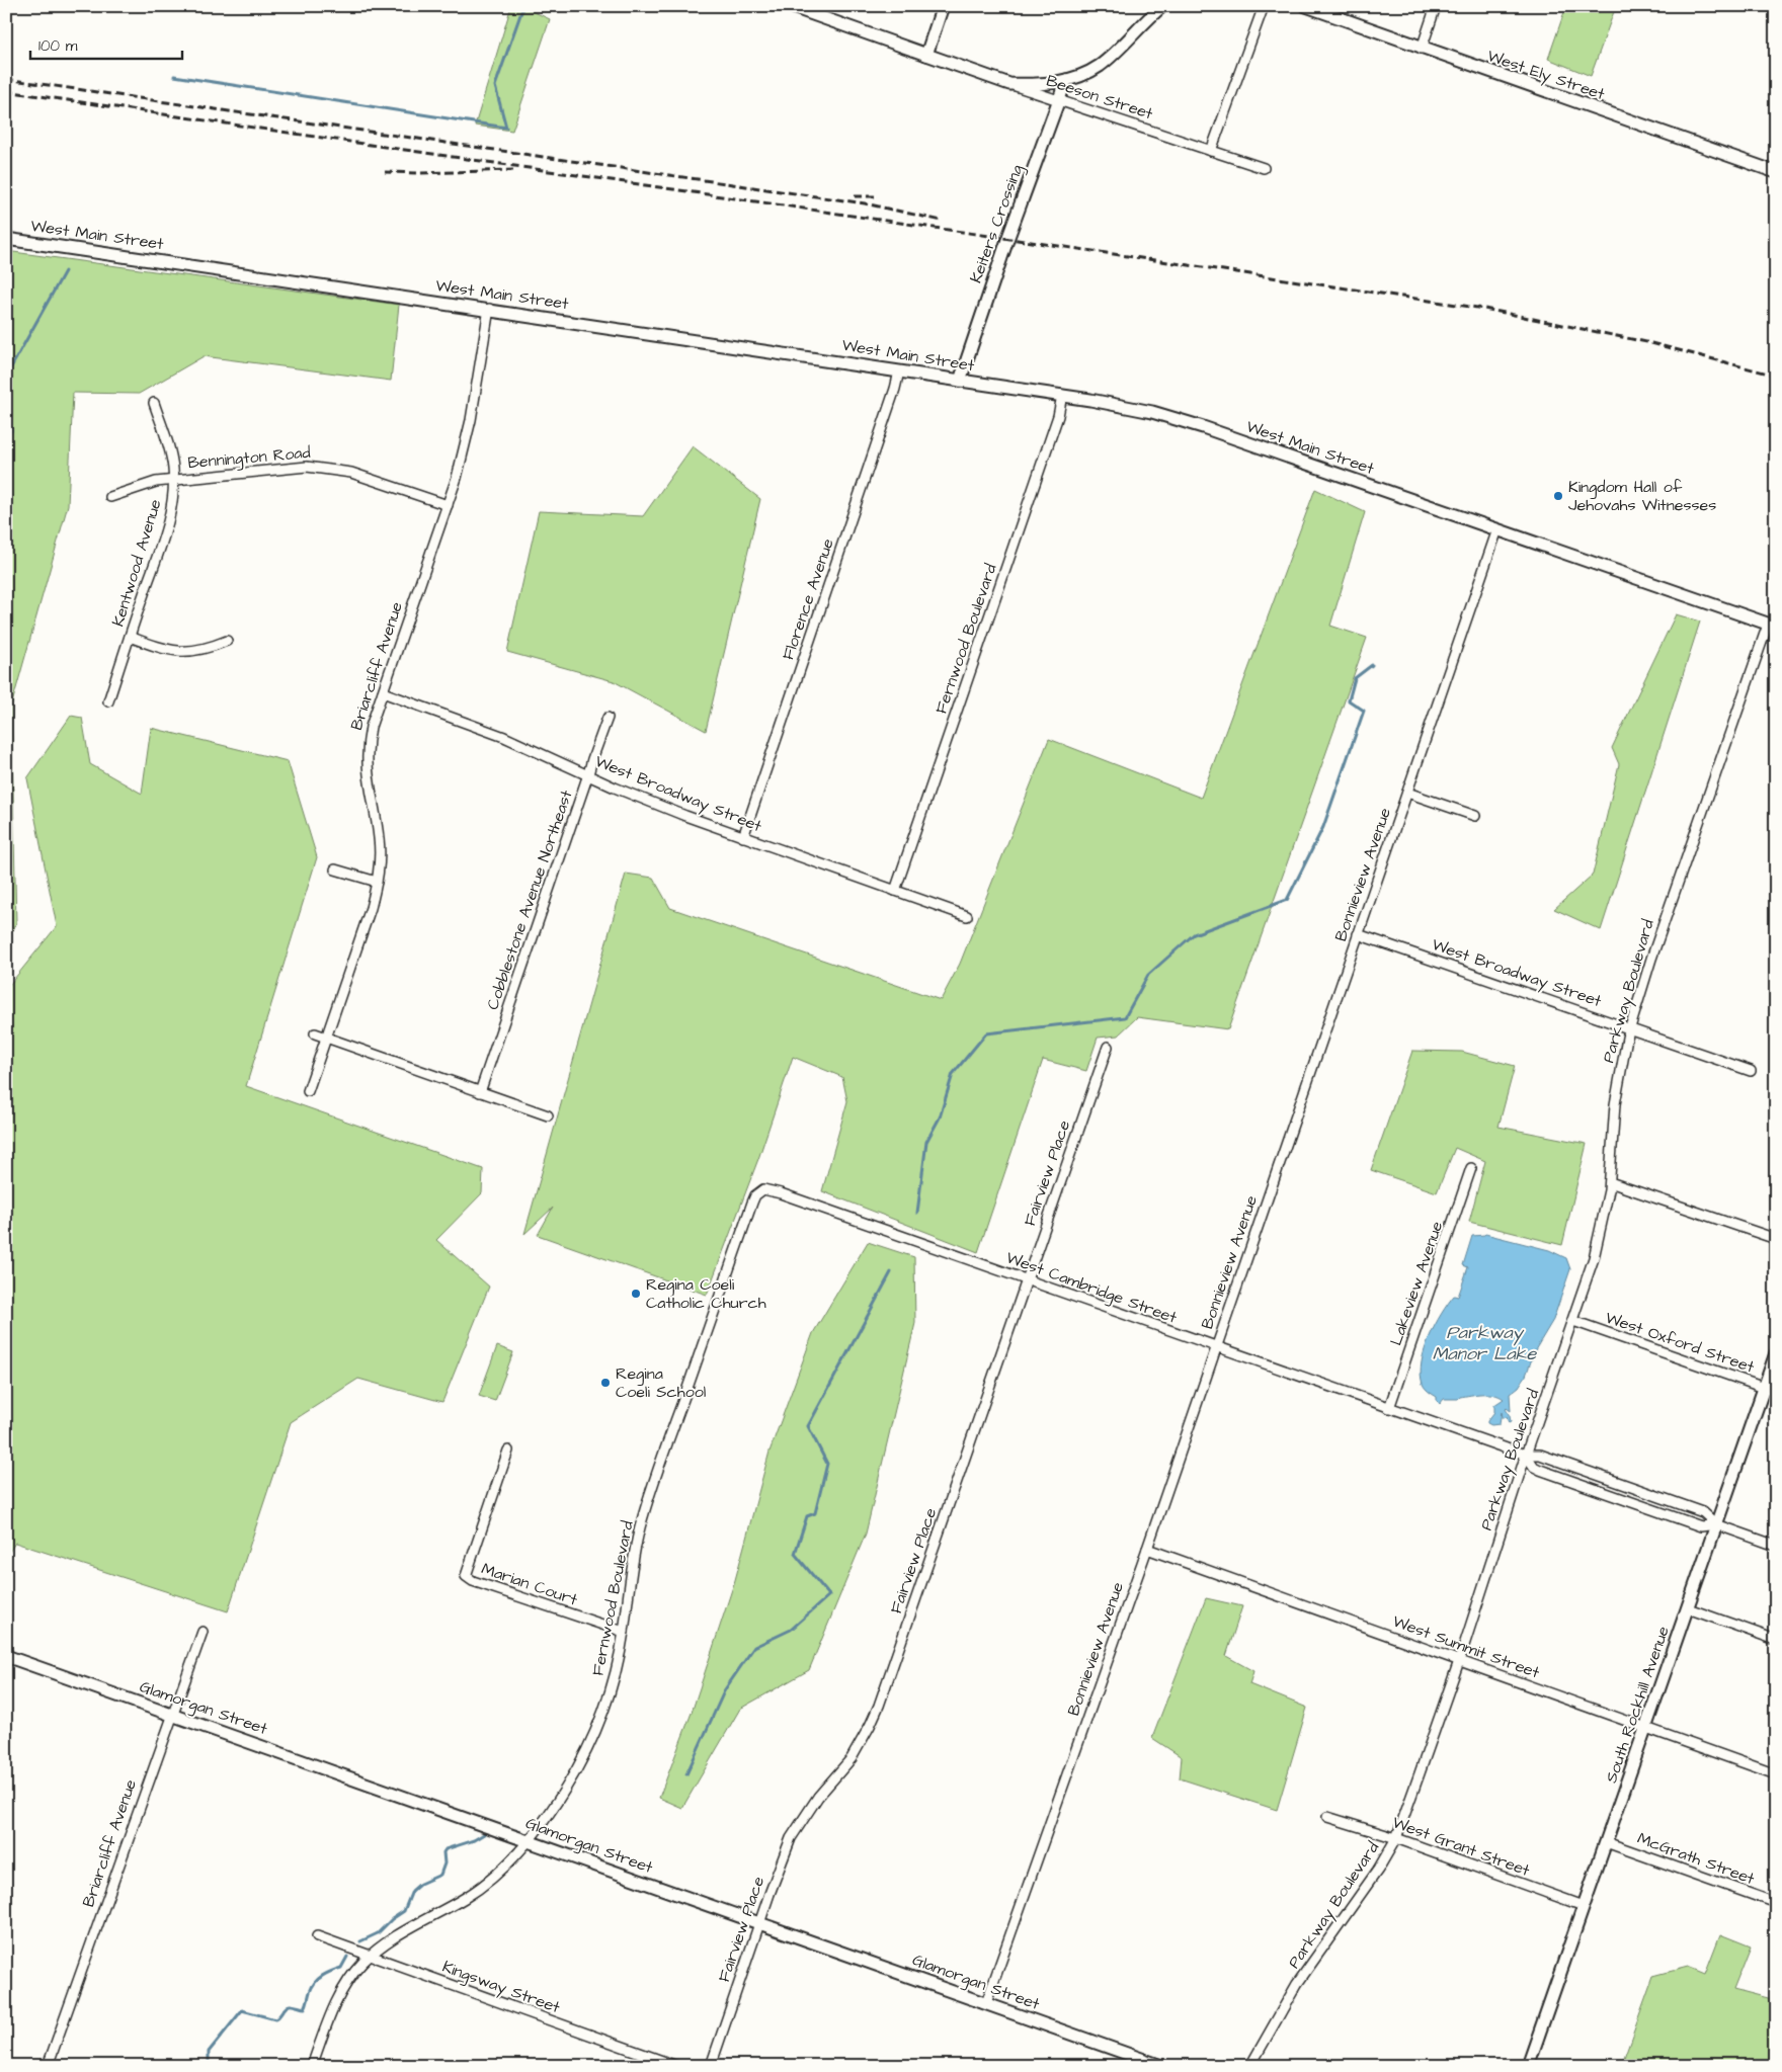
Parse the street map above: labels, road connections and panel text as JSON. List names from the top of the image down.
{
  "streets": {
    "street": [
      "West Ely Street",
      "Beeson Street",
      "Keiters Crossing",
      "West Main Street",
      "Bennington Road",
      "Kentwood Avenue",
      "Florence Avenue",
      "Fernwood Boulevard",
      "Briarcliff Avenue",
      "West Broadway Street",
      "Bonnieview Avenue",
      "Cobblestone Avenue Northeast",
      "Parkway Boulevard",
      "Fairview Place",
      "Lakeview Avenue",
      "West Cambridge Street",
      "West Oxford Street",
      "Marian Court",
      "West Summit Street",
      "South Rockhill Avenue",
      "Glamorgan Street",
      "West Grant Street",
      "McGrath Street",
      "Kingsway Street"
    ]
  },
  "crossings": [
    ["Beeson Street", "Keiters Crossing"],
    ["Keiters Crossing", "West Main Street"],
    ["West Main Street", "Florence Avenue"],
    ["West Main Street", "Fernwood Boulevard"],
    ["West Main Street", "Briarcliff Avenue"],
    ["West Main Street", "Bonnieview Avenue"],
    ["West Main Street", "Parkway Boulevard"],
    ["Bennington Road", "Kentwood Avenue"],
    ["Bennington Road", "Briarcliff Avenue"],
    ["Florence Avenue", "West Broadway Street"],
    ["Fernwood Boulevard", "West Broadway Street"],
    ["Fernwood Boulevard", "West Cambridge Street"],
    ["Fernwood Boulevard", "Marian Court"],
    ["Fernwood Boulevard", "Glamorgan Street"],
    ["Fernwood Boulevard", "Kingsway Street"],
    ["Briarcliff Avenue", "West Broadway Street"],
    ["Briarcliff Avenue", "Glamorgan Street"],
    ["West Broadway Street", "Bonnieview Avenue"],
    ["West Broadway Street", "Cobblestone Avenue Northeast"],
    ["West Broadway Street", "Parkway Boulevard"],
    ["Bonnieview Avenue", "West Cambridge Street"],
    ["Bonnieview Avenue", "West Summit Street"],
    ["Bonnieview Avenue", "Glamorgan Street"],
    ["Parkway Boulevard", "West Cambridge Street"],
    ["Parkway Boulevard", "West Oxford Street"],
    ["Parkway Boulevard", "West Summit Street"],
    ["Parkway Boulevard", "West Grant Street"],
    ["Fairview Place", "West Cambridge Street"],
    ["Fairview Place", "Glamorgan Street"],
    ["Lakeview Avenue", "West Cambridge Street"],
    ["West Cambridge Street", "South Rockhill Avenue"],
    ["West Oxford Street", "South Rockhill Avenue"],
    ["West Summit Street", "South Rockhill Avenue"],
    ["South Rockhill Avenue", "West Grant Street"],
    ["South Rockhill Avenue", "McGrath Street"]
  ],
  "water": ["Parkway Manor Lake"],
  "places": ["Kingdom Hall of Jehovahs Witnesses", "Regina Coeli Catholic Church", "Regina Coeli School"],
  "scale_bar": "100 m"
}
